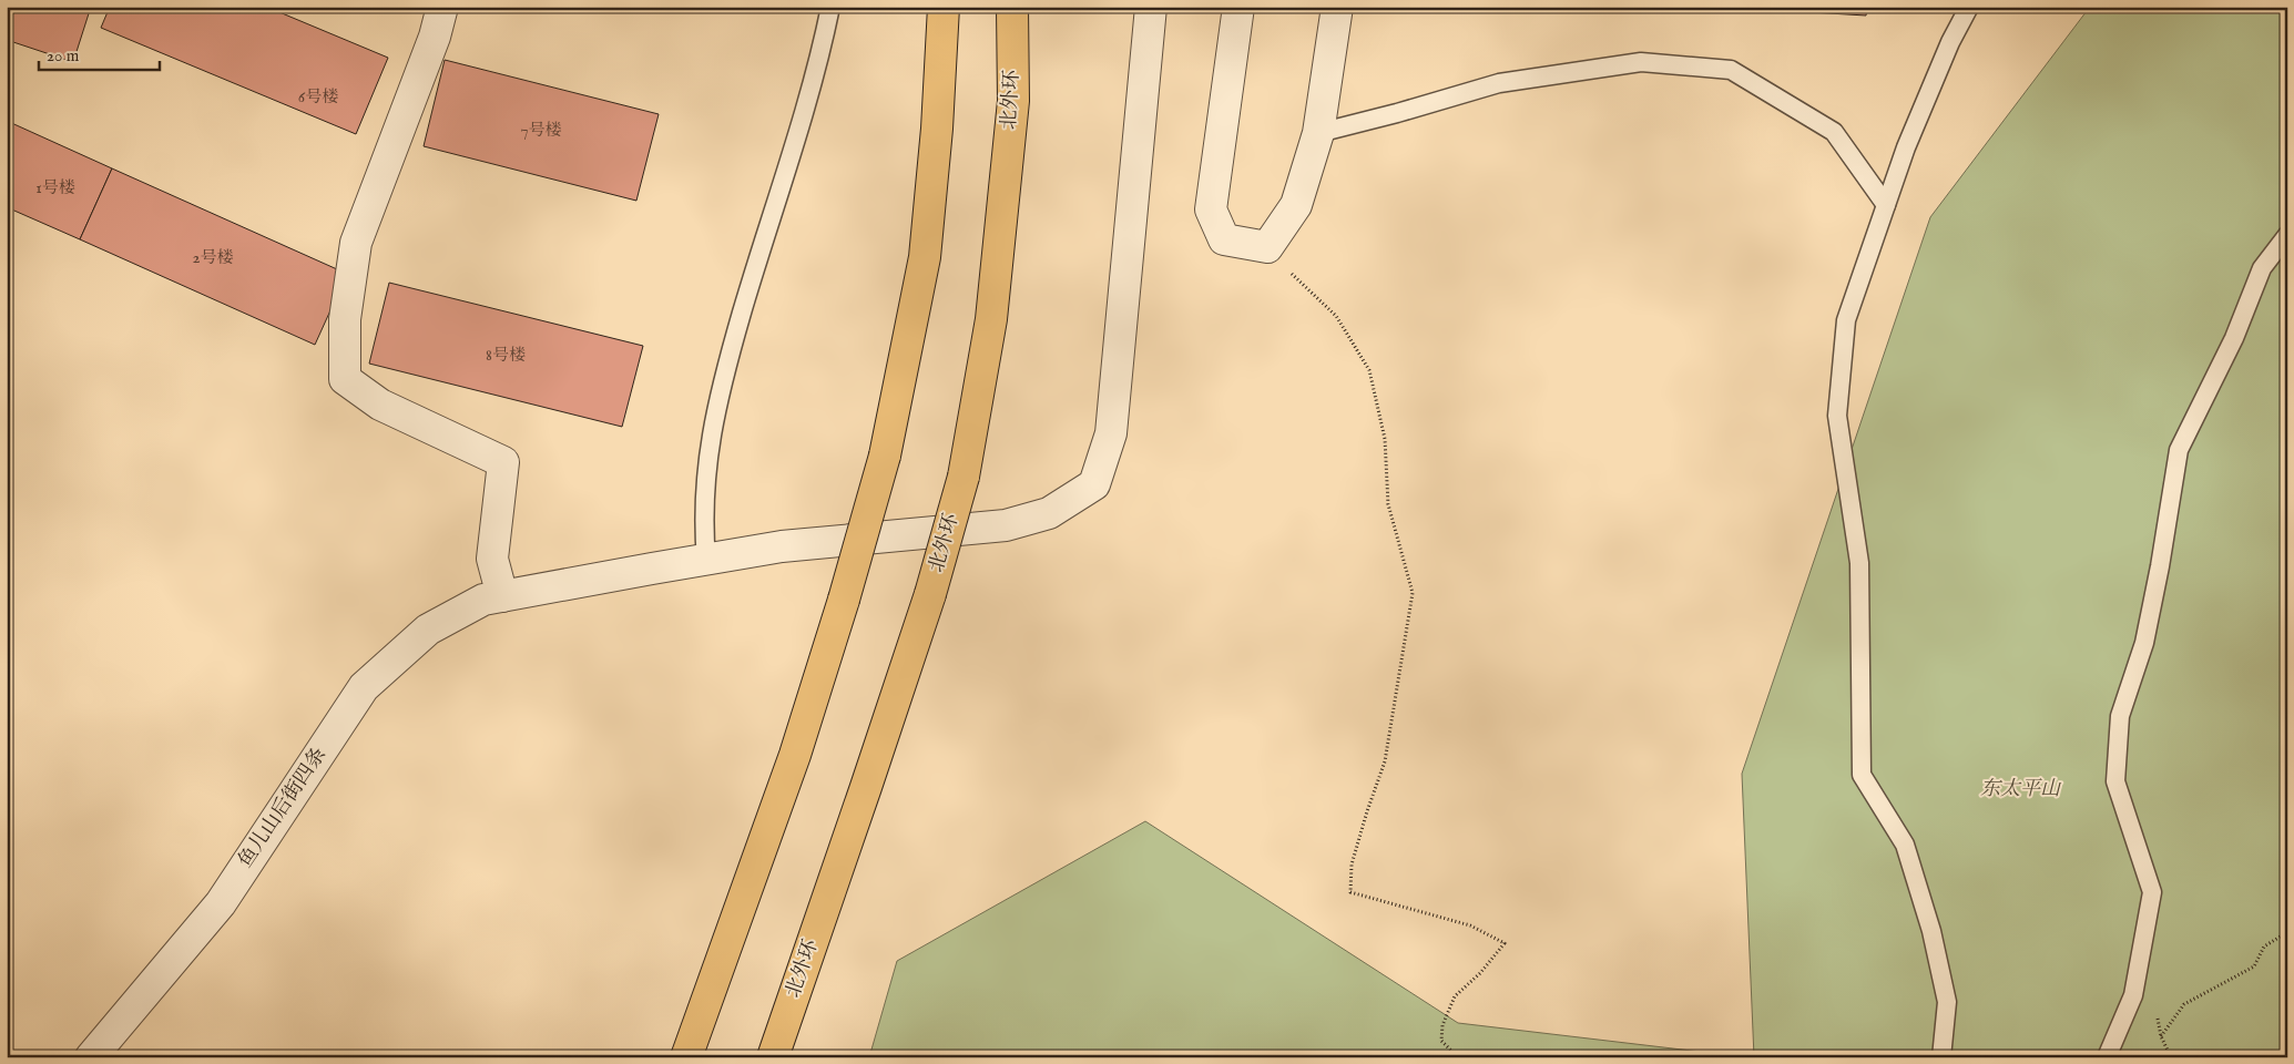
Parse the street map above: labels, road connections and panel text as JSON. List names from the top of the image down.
{
  "streets": {
    "highway": ["北外环"],
    "street": ["鱼儿山后街四条"]
  },
  "parks": ["东太平山"],
  "house_numbers": [
    "6号楼",
    "7号楼",
    "1号楼",
    "2号楼",
    "8号楼"
  ],
  "scale_bar": "20 m"
}
